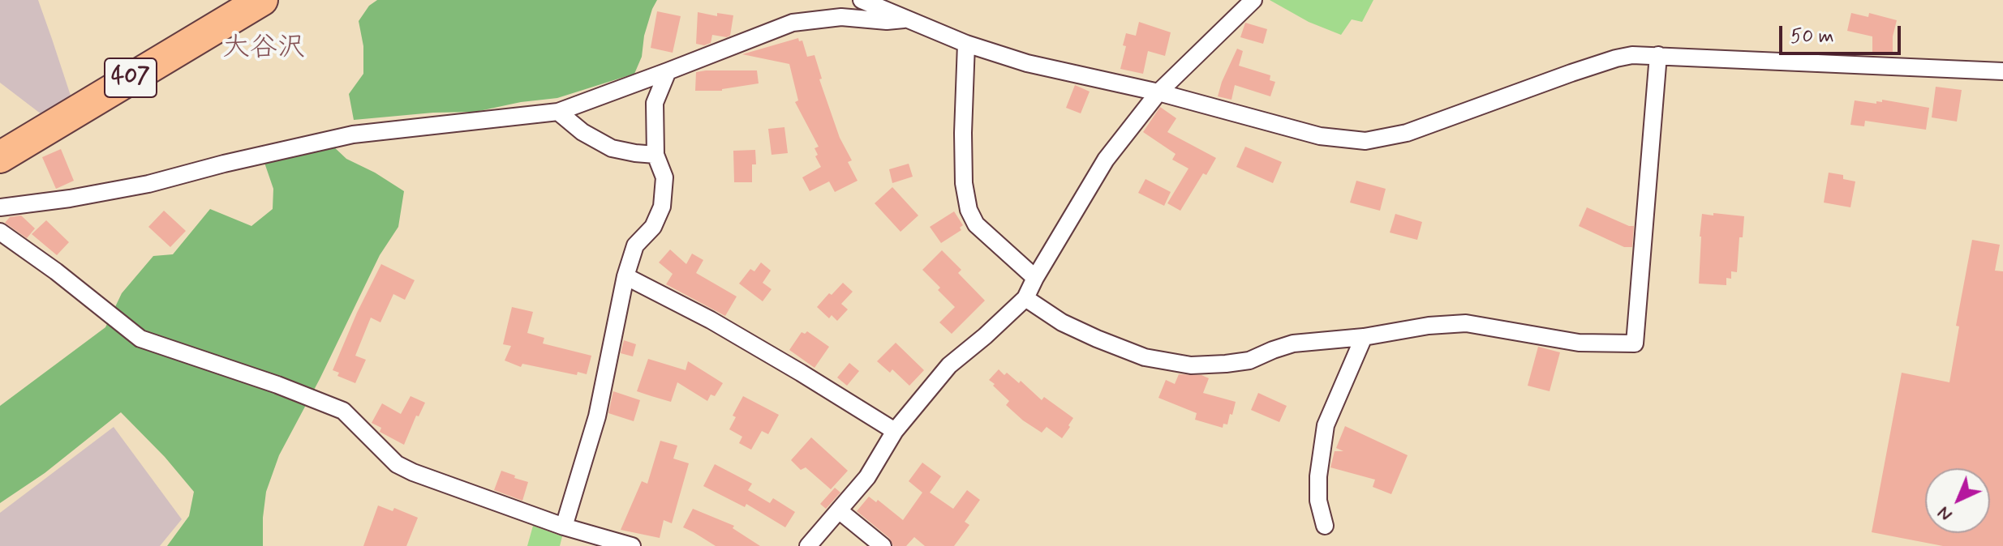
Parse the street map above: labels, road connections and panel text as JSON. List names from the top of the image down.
{
  "streets": {
    "highway": ["407"]
  },
  "districts": ["大谷沢"],
  "scale_bar": "50 m",
  "north": "bottom left"
}
